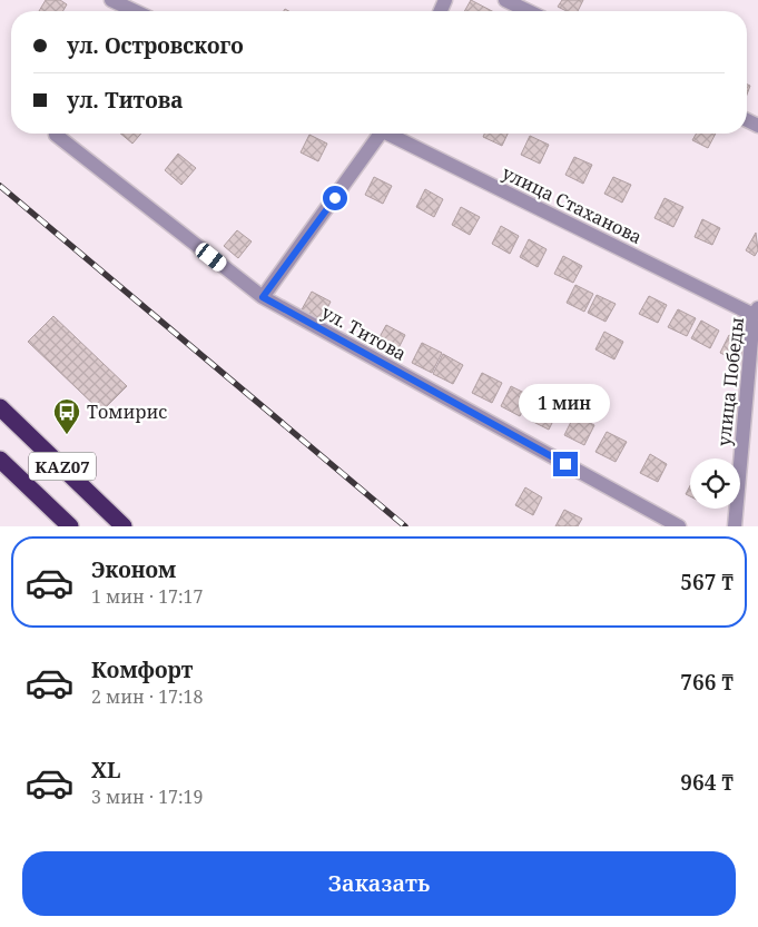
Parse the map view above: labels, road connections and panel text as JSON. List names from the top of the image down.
{
  "streets": {
    "highway": ["KAZ07"],
    "street": ["улица Стаханова", "ул. Титова", "улица Победы"]
  },
  "crossings": [
    ["улица Стаханова", "улица Победы"]
  ],
  "places": {
    "bus stop": ["Томирис"]
  },
  "page": {
    "banner": ["ул. Островского", "ул. Титова"],
    "bubble": "1 мин",
    "list": [
      {
        "name": "Эконом",
        "note": "1 мин · 17:17",
        "value": "567 ₸"
      },
      {
        "name": "Комфорт",
        "note": "2 мин · 17:18",
        "value": "766 ₸"
      },
      {
        "name": "XL",
        "note": "3 мин · 17:19",
        "value": "964 ₸"
      }
    ],
    "buttons": "Заказать"
  }
}
